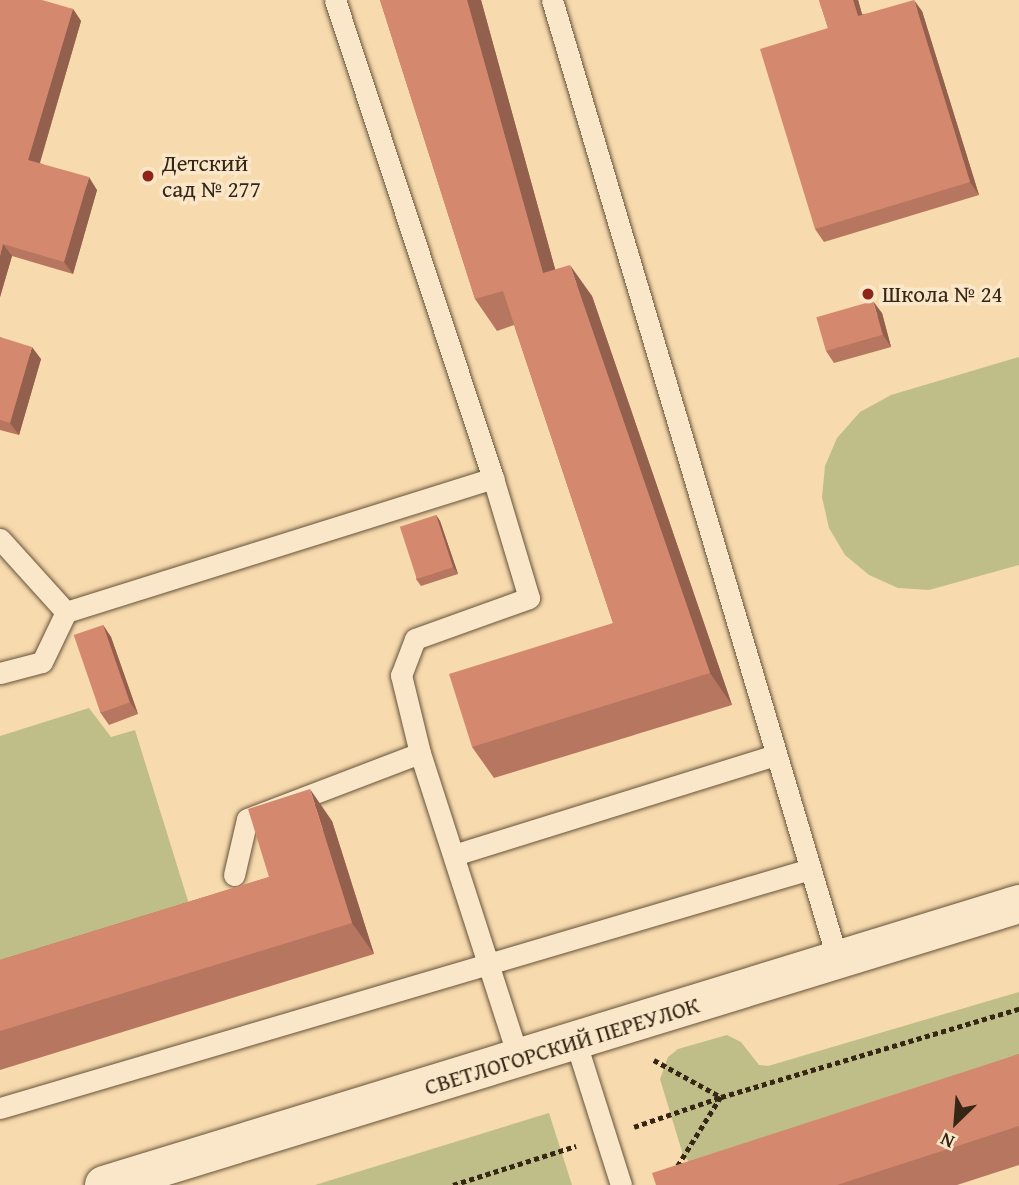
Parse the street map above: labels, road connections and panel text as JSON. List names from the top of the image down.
{
  "streets": {
    "street": ["СВЕТЛОГОРСКИЙ ПЕРЕУЛОК"]
  },
  "places": ["Детский сад № 277", "Школа № 24"],
  "north": "bottom left"
}
